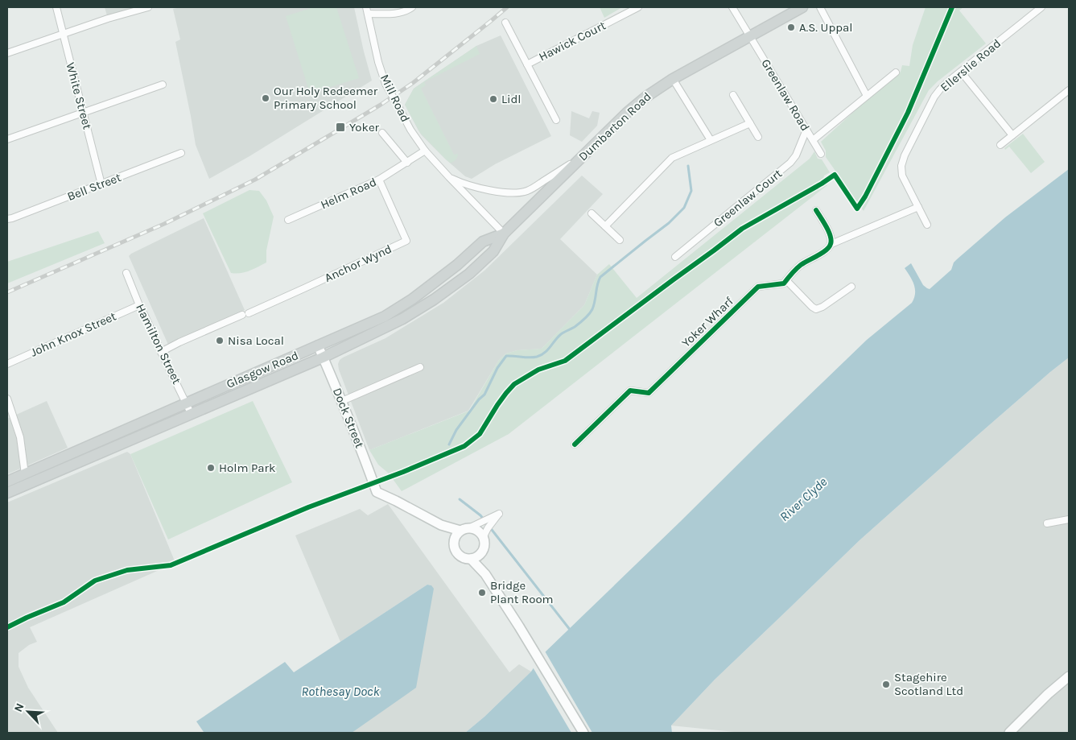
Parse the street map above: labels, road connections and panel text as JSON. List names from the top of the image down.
{
  "streets": {
    "main road": ["Dumbarton Road", "Glasgow Road"],
    "street": [
      "Hawick Court",
      "Ellerslie Road",
      "Greenlaw Road",
      "White Street",
      "Mill Road",
      "Bell Street",
      "Helm Road",
      "Greenlaw Court",
      "Anchor Wynd",
      "Yoker Wharf",
      "John Knox Street",
      "Hamilton Street",
      "Dock Street"
    ]
  },
  "crossings": [
    ["Greenlaw Road", "Dumbarton Road"],
    ["Greenlaw Road", "Greenlaw Court"],
    ["White Street", "Bell Street"],
    ["Mill Road", "Dumbarton Road"],
    ["Mill Road", "Helm Road"],
    ["Mill Road", "Glasgow Road"],
    ["Dumbarton Road", "Glasgow Road"],
    ["Helm Road", "Anchor Wynd"],
    ["Anchor Wynd", "Hamilton Street"],
    ["John Knox Street", "Hamilton Street"],
    ["Hamilton Street", "Glasgow Road"],
    ["Glasgow Road", "Dock Street"]
  ],
  "water": ["River Clyde", "Rothesay Dock"],
  "places": {
    "other": [
      "A.S. Uppal",
      "Our Holy Redeemer Primary School",
      "Lidl",
      "Nisa Local",
      "Holm Park",
      "Bridge Plant Room",
      "Stagehire Scotland Ltd"
    ],
    "transit": ["Yoker"]
  },
  "north": "top left"
}
